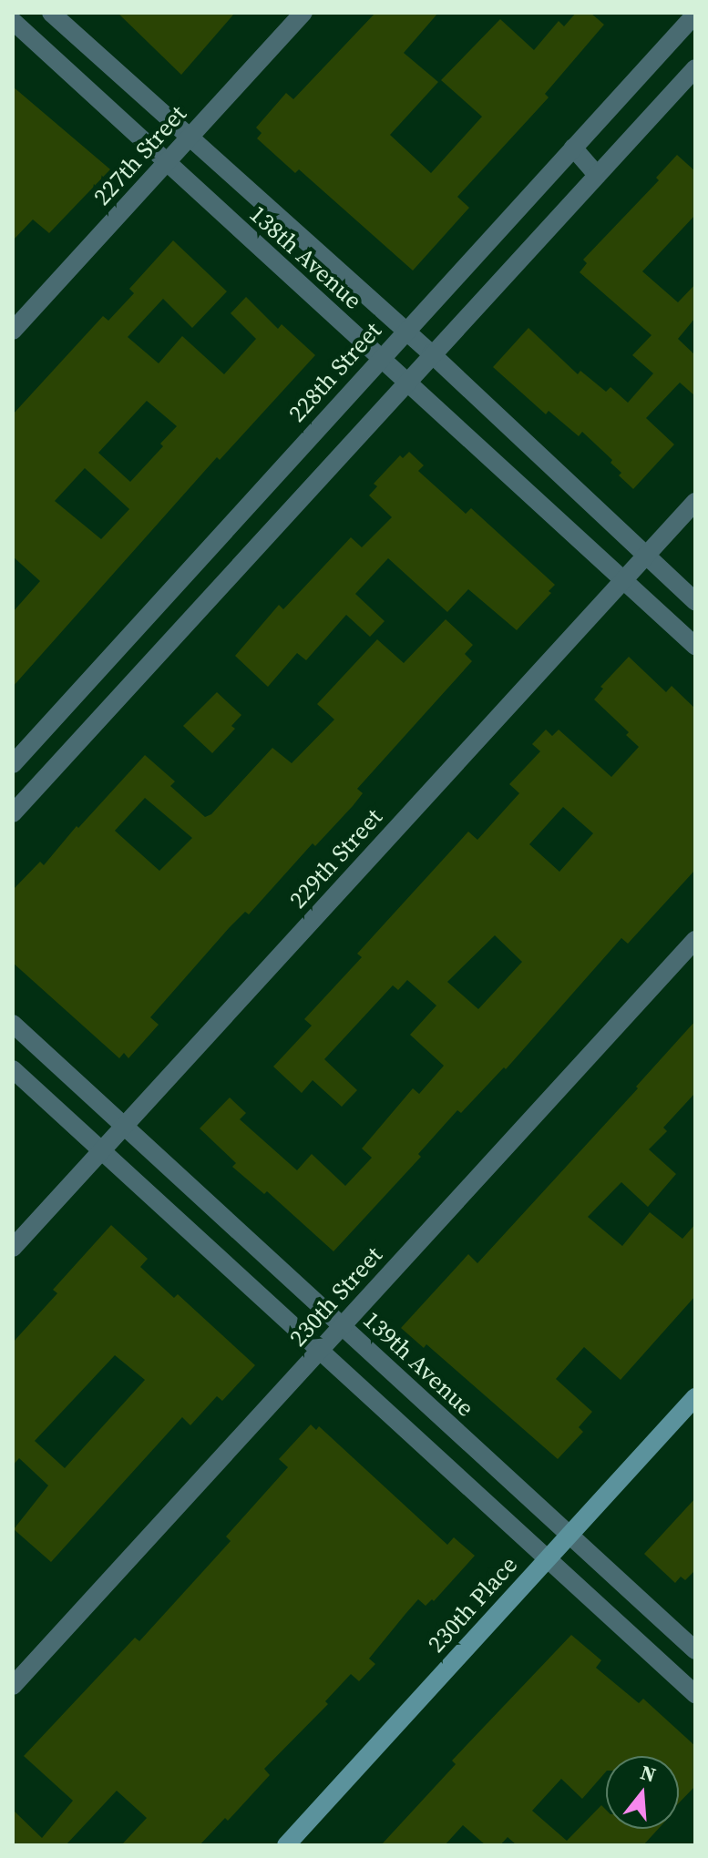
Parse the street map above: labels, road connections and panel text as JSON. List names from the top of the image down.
{
  "streets": {
    "street": [
      "227th Street",
      "138th Avenue",
      "228th Street",
      "229th Street",
      "230th Street",
      "139th Avenue",
      "230th Place"
    ]
  },
  "crossings": [
    ["227th Street", "138th Avenue"],
    ["138th Avenue", "228th Street"],
    ["138th Avenue", "229th Street"],
    ["229th Street", "139th Avenue"],
    ["230th Street", "139th Avenue"],
    ["139th Avenue", "230th Place"]
  ],
  "north": "top"
}
